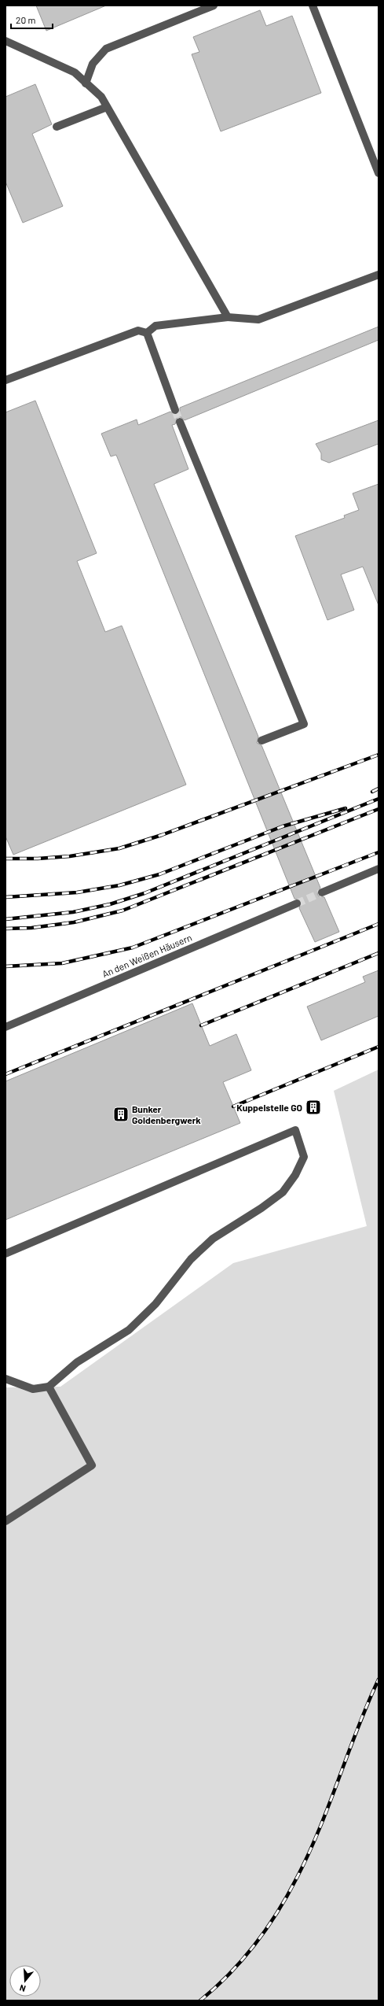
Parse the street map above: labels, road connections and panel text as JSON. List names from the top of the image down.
{
  "streets": {
    "street": ["An den Weißen Häusern"]
  },
  "places": {
    "building": ["Kuppelstelle GO", "Bunker Goldenbergwerk"]
  },
  "scale_bar": "20 m",
  "north": "bottom"
}
